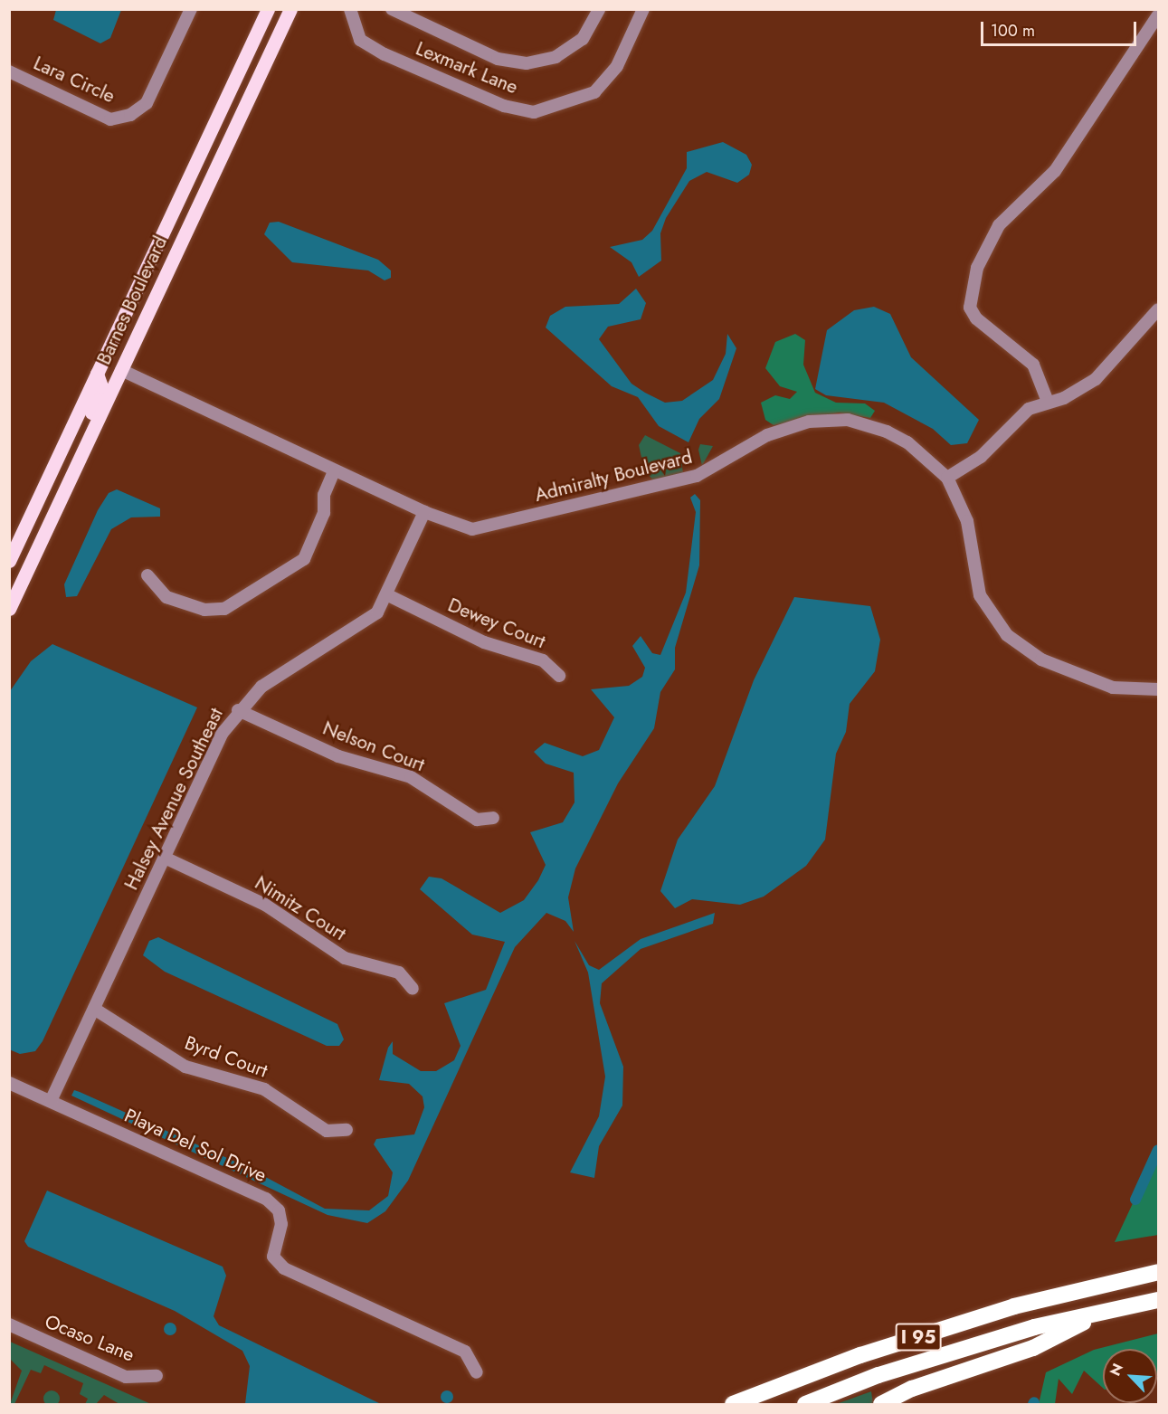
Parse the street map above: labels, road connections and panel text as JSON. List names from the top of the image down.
{
  "streets": {
    "highway": ["I 95"],
    "main road": ["Barnes Boulevard"],
    "street": [
      "Lexmark Lane",
      "Lara Circle",
      "Admiralty Boulevard",
      "Dewey Court",
      "Nelson Court",
      "Halsey Avenue Southeast",
      "Nimitz Court",
      "Byrd Court",
      "Playa Del Sol Drive",
      "Ocaso Lane"
    ]
  },
  "crossings": [
    ["Barnes Boulevard", "Admiralty Boulevard"],
    ["Admiralty Boulevard", "Halsey Avenue Southeast"],
    ["Dewey Court", "Halsey Avenue Southeast"],
    ["Nelson Court", "Halsey Avenue Southeast"],
    ["Halsey Avenue Southeast", "Nimitz Court"],
    ["Halsey Avenue Southeast", "Byrd Court"],
    ["Halsey Avenue Southeast", "Playa Del Sol Drive"]
  ],
  "scale_bar": "100 m",
  "north": "top left"
}
